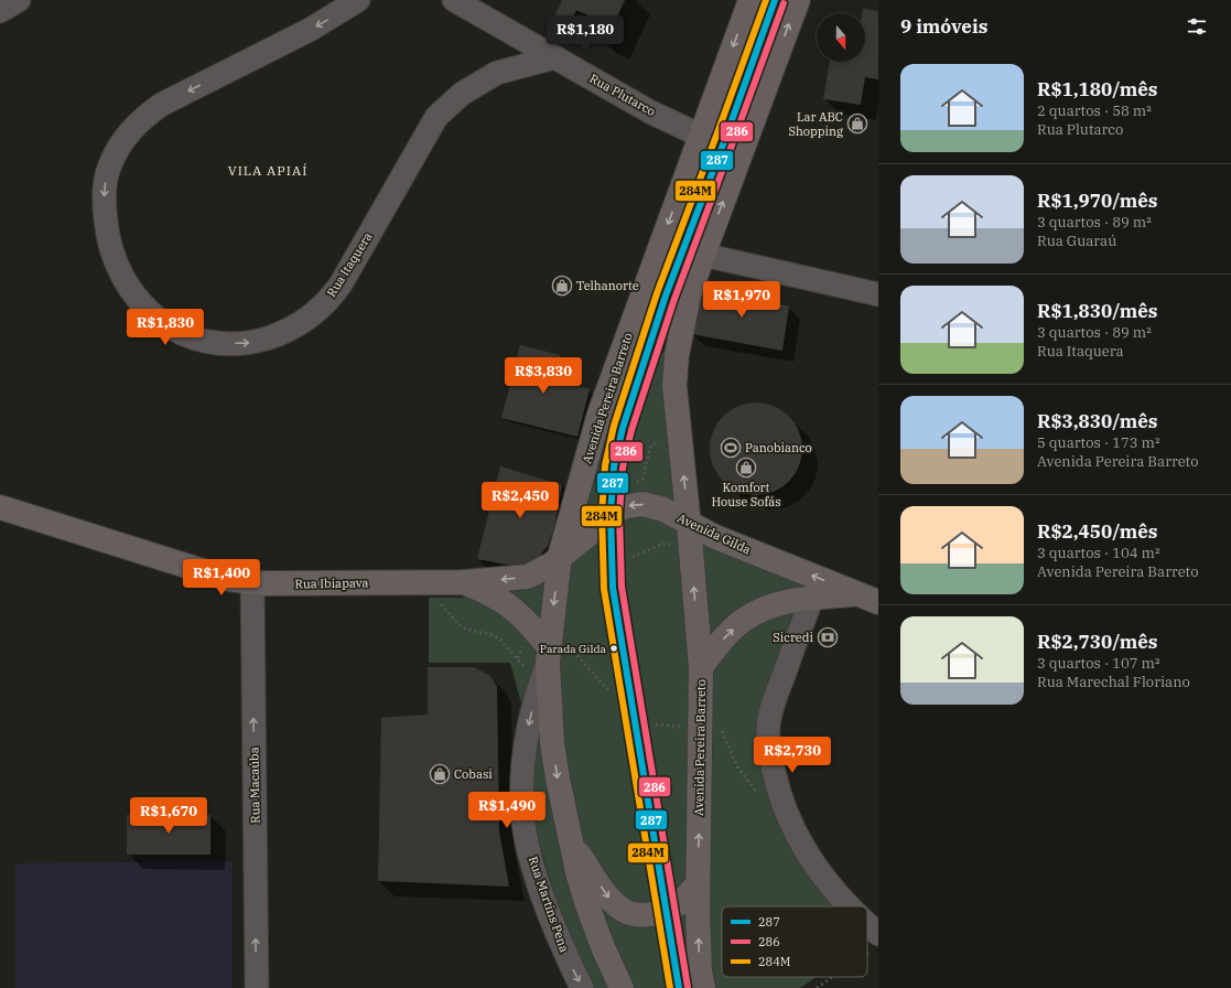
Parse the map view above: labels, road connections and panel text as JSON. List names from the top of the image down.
{
  "streets": {
    "main road": ["Avenida Pereira Barreto", "Avenida Gilda", "Rua Ibiapava"],
    "street": [
      "Rua Plutarco",
      "Rua Itaquera",
      "Rua Macaúba",
      "Rua Martins Pena"
    ]
  },
  "crossings": [
    ["Rua Plutarco", "Rua Itaquera"],
    ["Rua Plutarco", "Avenida Pereira Barreto"],
    ["Avenida Pereira Barreto", "Avenida Gilda"],
    ["Avenida Pereira Barreto", "Rua Ibiapava"],
    ["Avenida Pereira Barreto", "Rua Martins Pena"],
    ["Avenida Gilda", "Rua Ibiapava"],
    ["Rua Ibiapava", "Rua Macaúba"],
    ["Rua Ibiapava", "Rua Martins Pena"]
  ],
  "one_way": ["Avenida Gilda", "Rua Macaúba"],
  "districts": ["VILA APIAÍ"],
  "places": {
    "shop": [
      "Lar ABC Shopping",
      "Telhanorte",
      "Komfort House Sofás",
      "Cobasi"
    ],
    "sports": ["Panobianco"],
    "bank": ["Sicredi"],
    "other": ["Parada Gilda"]
  },
  "lines": ["transit line 287", "transit line 284M", "transit line 286"],
  "legend": ["287", "286", "284M"],
  "north": "bottom",
  "page": {
    "heading": "9 imóveis",
    "price": [
      "R$1,180",
      "R$1,970",
      "R$1,830",
      "R$3,830",
      "R$2,450",
      "R$1,400",
      "R$2,730",
      "R$1,490",
      "R$1,670"
    ],
    "list": [
      {
        "name": "R$1,180/mês",
        "note": "2 quartos · 58 m² · Rua Plutarco"
      },
      {
        "name": "R$1,970/mês",
        "note": "3 quartos · 89 m² · Rua Guaraú"
      },
      {
        "name": "R$1,830/mês",
        "note": "3 quartos · 89 m² · Rua Itaquera"
      },
      {
        "name": "R$3,830/mês",
        "note": "5 quartos · 173 m² · Avenida Pereira Barreto"
      },
      {
        "name": "R$2,450/mês",
        "note": "3 quartos · 104 m² · Avenida Pereira Barreto"
      },
      {
        "name": "R$2,730/mês",
        "note": "3 quartos · 107 m² · Rua Marechal Floriano"
      }
    ]
  }
}
